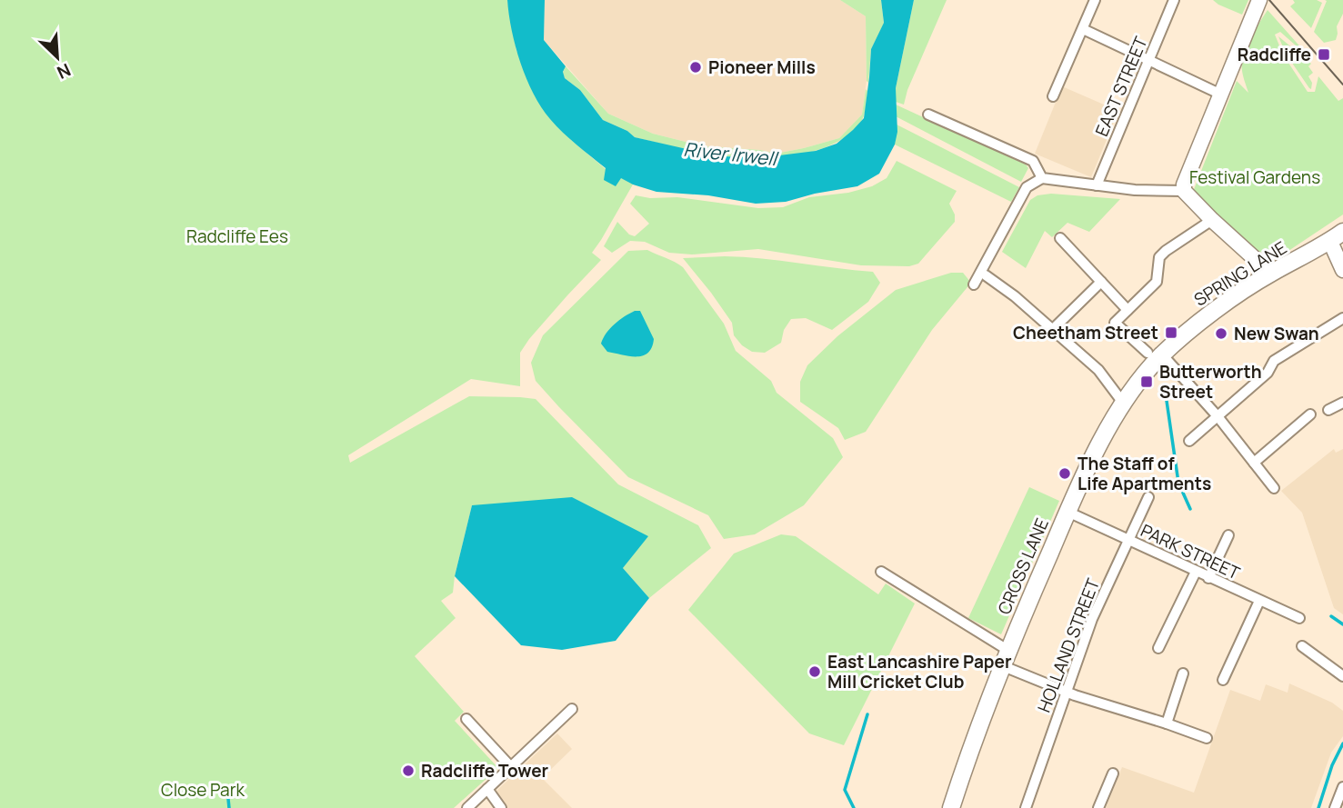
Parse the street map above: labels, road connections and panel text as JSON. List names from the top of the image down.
{
  "streets": {
    "main road": ["SPRING LANE", "CROSS LANE"],
    "street": ["EAST STREET", "PARK STREET", "HOLLAND STREET"]
  },
  "crossings": [
    ["SPRING LANE", "CROSS LANE"],
    ["PARK STREET", "CROSS LANE"],
    ["PARK STREET", "HOLLAND STREET"]
  ],
  "water": ["River Irwell"],
  "parks": ["Festival Gardens", "Radcliffe Ees", "Close Park"],
  "places": {
    "transit": ["Radcliffe", "Cheetham Street", "Butterworth Street"],
    "other": [
      "Pioneer Mills",
      "New Swan",
      "The Staff of Life Apartments",
      "East Lancashire Paper Mill Cricket Club",
      "Radcliffe Tower"
    ]
  },
  "north": "bottom right"
}
